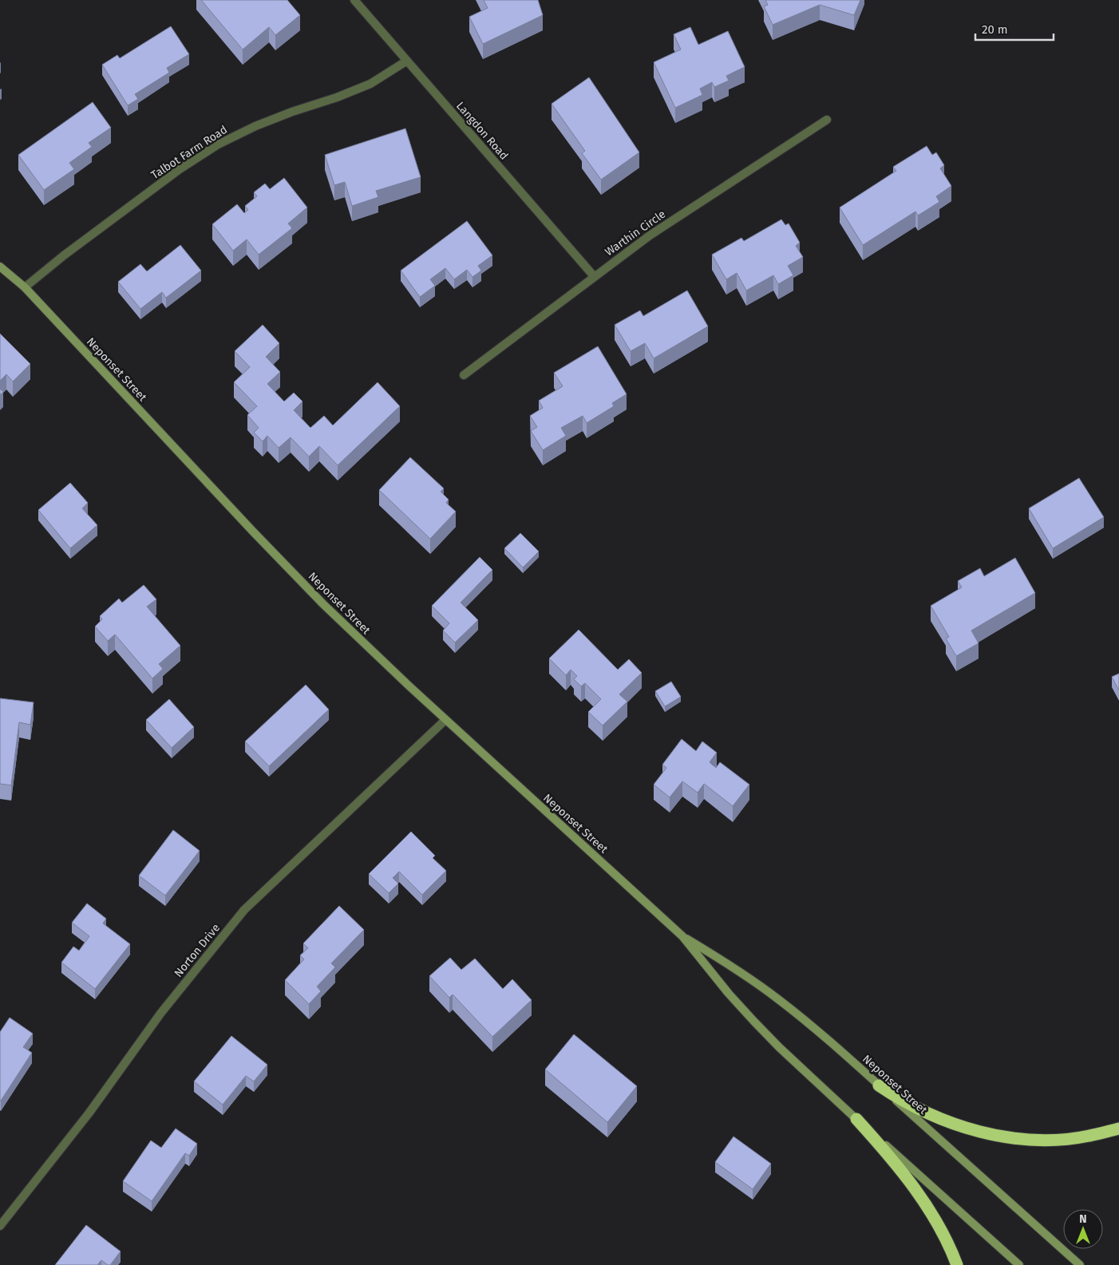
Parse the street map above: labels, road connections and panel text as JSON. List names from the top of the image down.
{
  "streets": {
    "main road": ["Neponset Street"],
    "street": [
      "Langdon Road",
      "Talbot Farm Road",
      "Warthin Circle",
      "Norton Drive"
    ]
  },
  "crossings": [
    ["Langdon Road", "Talbot Farm Road"],
    ["Langdon Road", "Warthin Circle"],
    ["Talbot Farm Road", "Neponset Street"],
    ["Neponset Street", "Norton Drive"]
  ],
  "scale_bar": "20 m",
  "north": "top"
}
